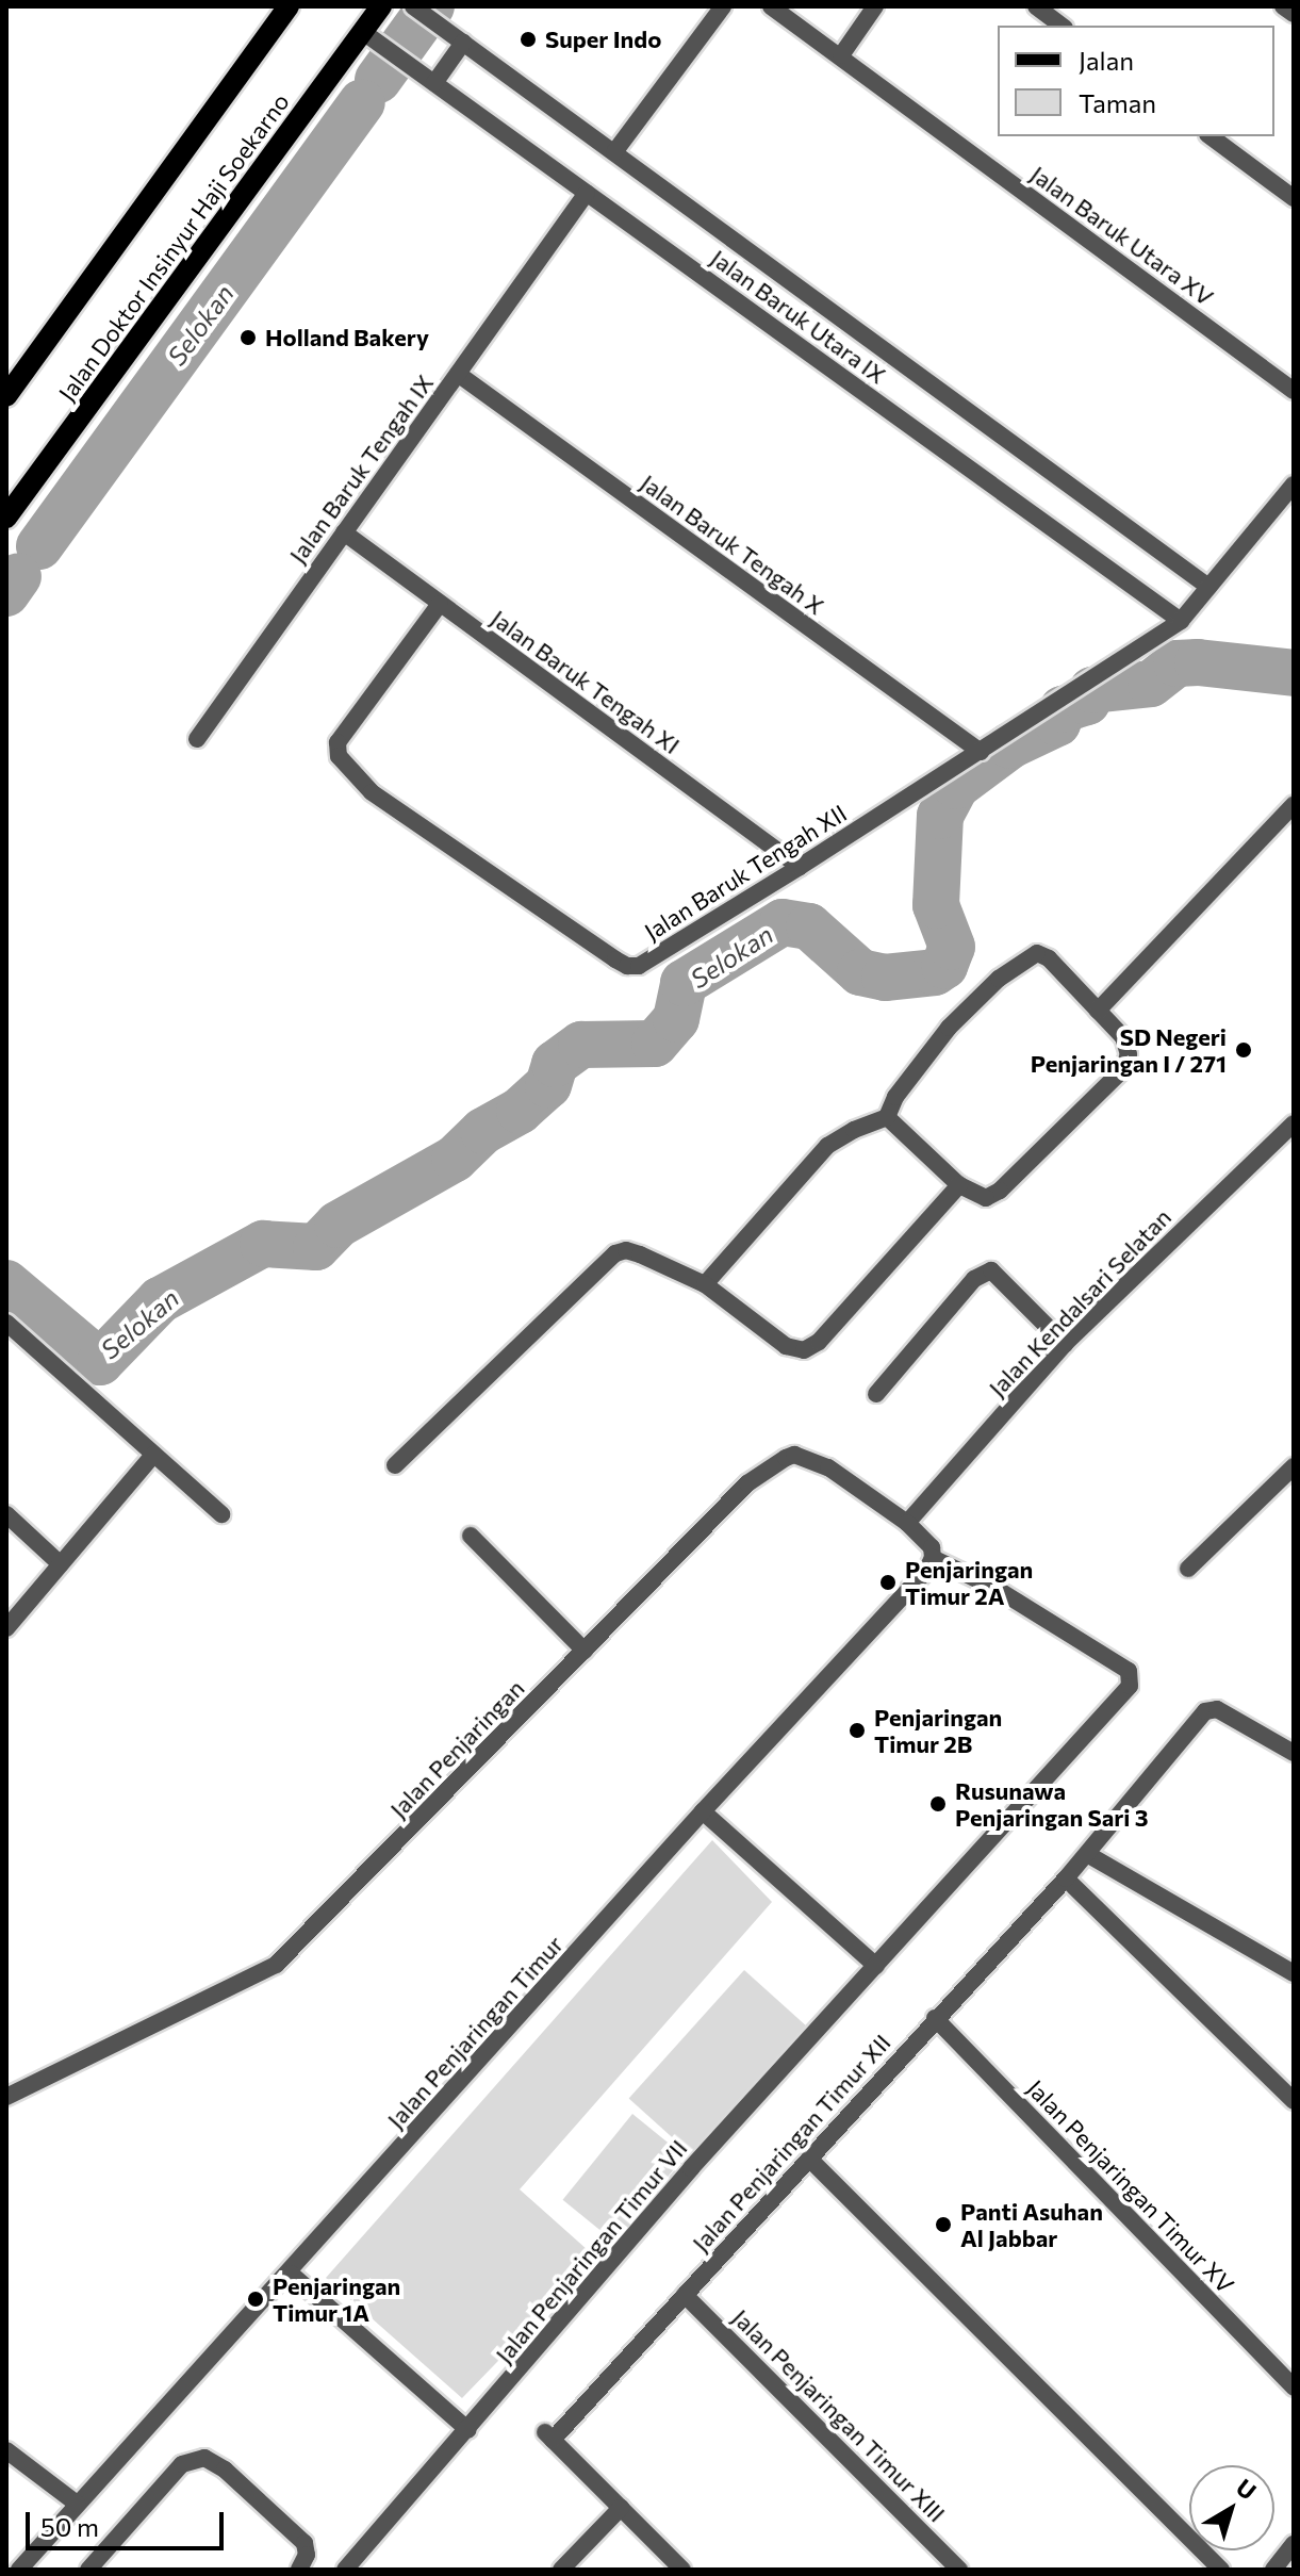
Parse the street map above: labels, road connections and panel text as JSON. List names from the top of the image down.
{
  "streets": {
    "main road": ["Jalan Doktor Insinyur Haji Soekarno"],
    "street": [
      "Jalan Baruk Utara XV",
      "Jalan Baruk Utara IX",
      "Jalan Baruk Tengah IX",
      "Jalan Baruk Tengah X",
      "Jalan Baruk Tengah XI",
      "Jalan Baruk Tengah XII",
      "Jalan Kendalsari Selatan",
      "Jalan Penjaringan",
      "Jalan Penjaringan Timur",
      "Jalan Penjaringan Timur XII",
      "Jalan Penjaringan Timur XV",
      "Jalan Penjaringan Timur VII",
      "Jalan Penjaringan Timur XIII"
    ]
  },
  "crossings": [
    ["Jalan Doktor Insinyur Haji Soekarno", "Jalan Baruk Utara IX"],
    ["Jalan Baruk Utara IX", "Jalan Baruk Tengah IX"],
    ["Jalan Baruk Utara IX", "Jalan Baruk Tengah XII"],
    ["Jalan Baruk Tengah IX", "Jalan Baruk Tengah X"],
    ["Jalan Baruk Tengah IX", "Jalan Baruk Tengah XI"],
    ["Jalan Baruk Tengah X", "Jalan Baruk Tengah XII"],
    ["Jalan Baruk Tengah XI", "Jalan Baruk Tengah XII"],
    ["Jalan Kendalsari Selatan", "Jalan Penjaringan"],
    ["Jalan Penjaringan Timur", "Jalan Penjaringan Timur VII"],
    ["Jalan Penjaringan Timur XII", "Jalan Penjaringan Timur XV"],
    ["Jalan Penjaringan Timur XII", "Jalan Penjaringan Timur XIII"]
  ],
  "water": ["Selokan"],
  "places": [
    "Super Indo",
    "Holland Bakery",
    "SD Negeri Penjaringan I / 271",
    "Penjaringan Timur 2A",
    "Penjaringan Timur 2B",
    "Rusunawa Penjaringan Sari 3",
    "Panti Asuhan Al Jabbar",
    "Penjaringan Timur 1A"
  ],
  "legend": ["Jalan", "Taman"],
  "scale_bar": "50 m",
  "north": "top right"
}
